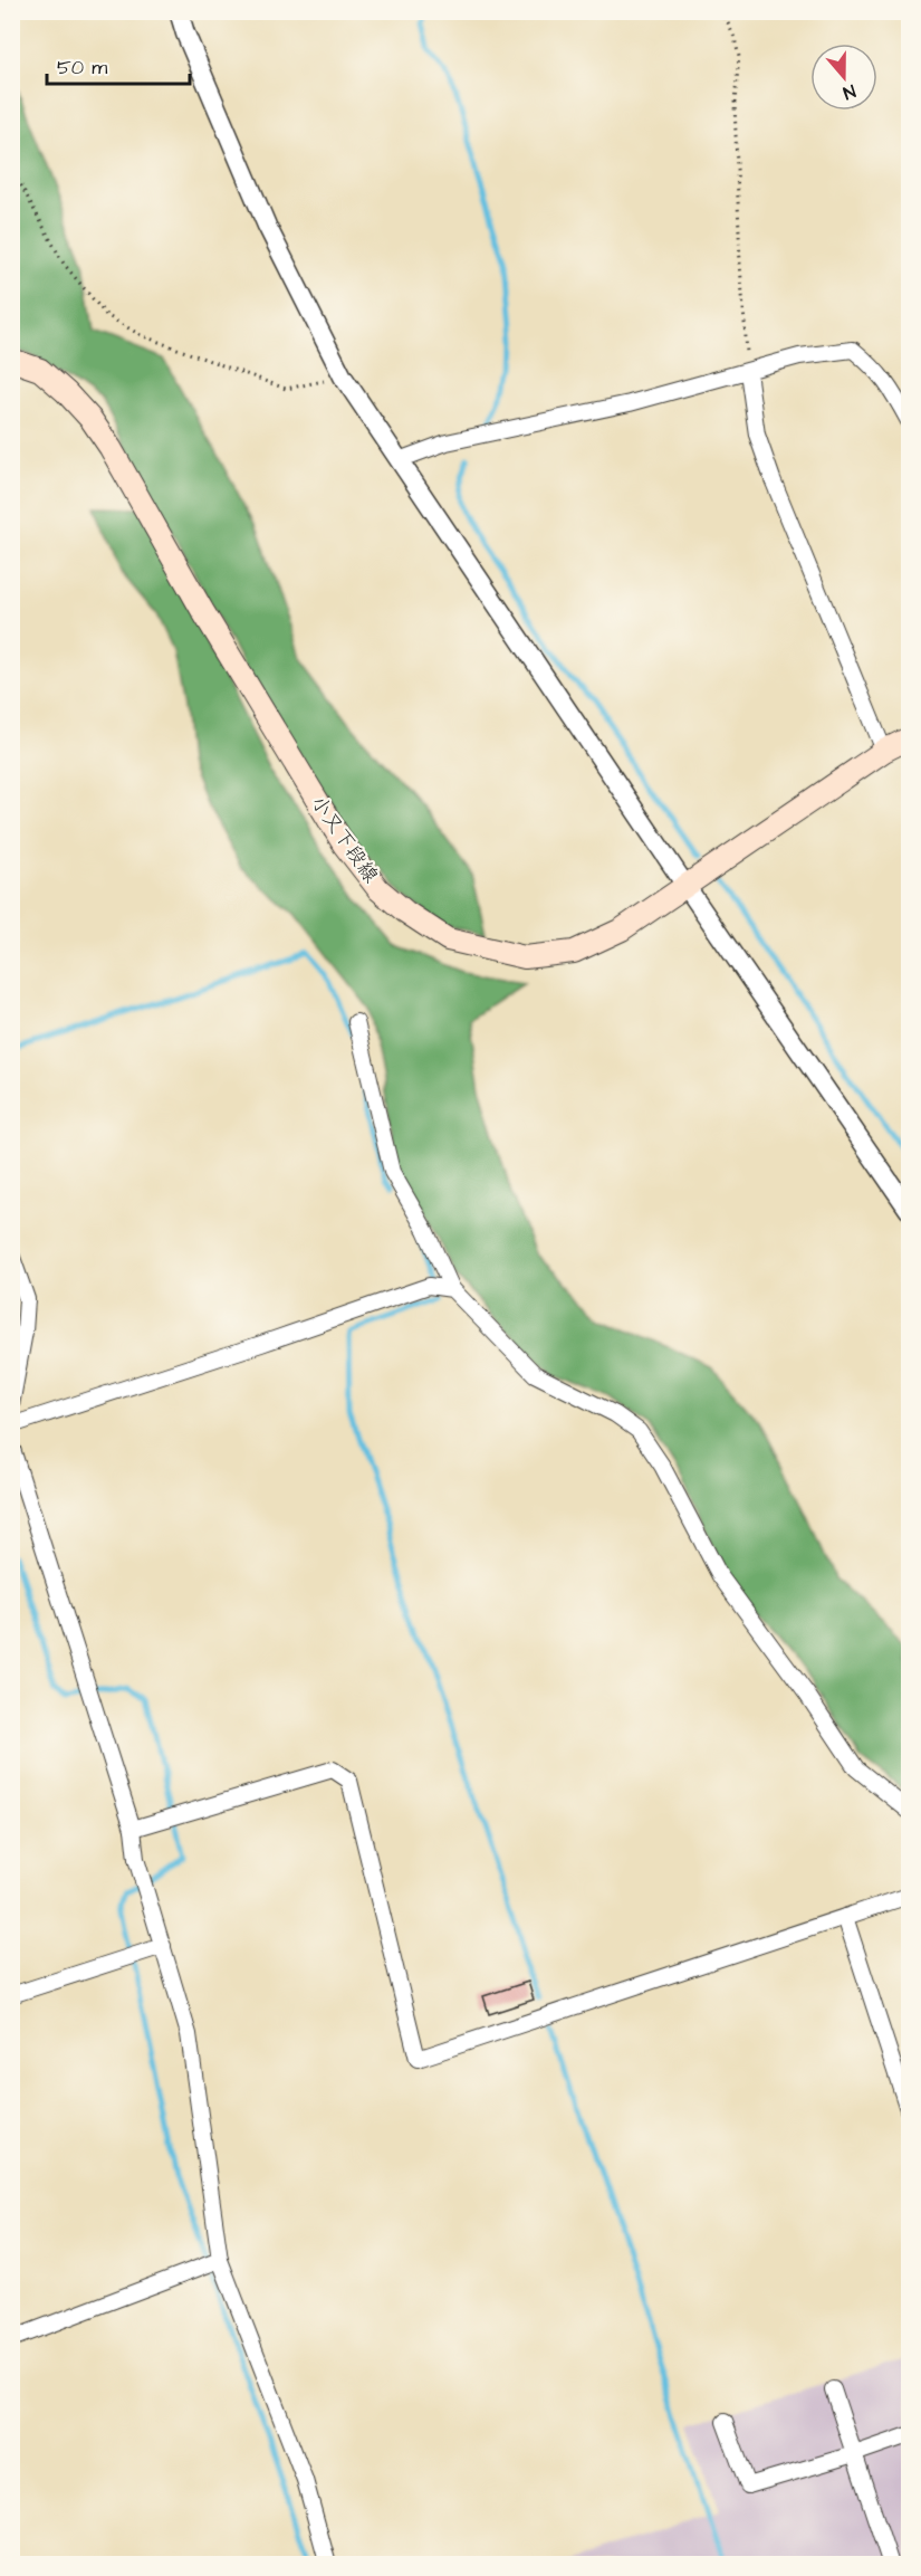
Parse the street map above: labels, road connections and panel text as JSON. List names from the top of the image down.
{
  "streets": {
    "main road": ["小又下段線"]
  },
  "scale_bar": "50 m",
  "north": "bottom"
}
